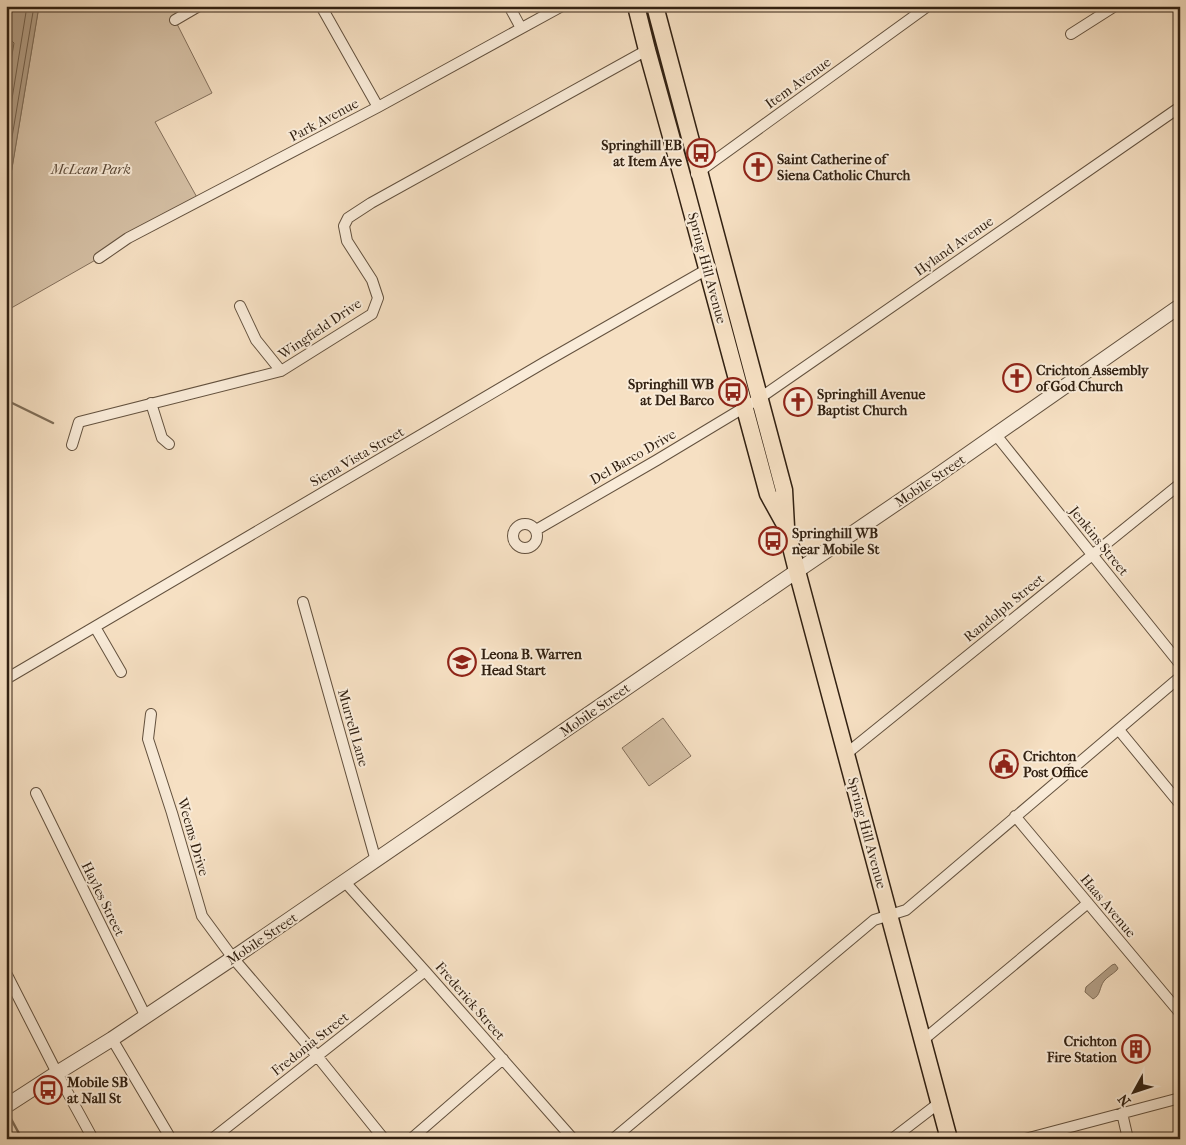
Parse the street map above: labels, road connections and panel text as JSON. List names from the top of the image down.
{
  "streets": {
    "main road": ["Spring Hill Avenue"],
    "street": [
      "Item Avenue",
      "Park Avenue",
      "Hyland Avenue",
      "Wingfield Drive",
      "Siena Vista Street",
      "Del Barco Drive",
      "Mobile Street",
      "Jenkins Street",
      "Randolph Street",
      "Murrell Lane",
      "Weems Drive",
      "Hayles Street",
      "Haas Avenue",
      "Frederick Street",
      "Fredonia Street"
    ]
  },
  "crossings": [
    ["Item Avenue", "Spring Hill Avenue"],
    ["Hyland Avenue", "Spring Hill Avenue"],
    ["Hyland Avenue", "Del Barco Drive"],
    ["Spring Hill Avenue", "Wingfield Drive"],
    ["Spring Hill Avenue", "Siena Vista Street"],
    ["Spring Hill Avenue", "Del Barco Drive"],
    ["Spring Hill Avenue", "Mobile Street"],
    ["Spring Hill Avenue", "Randolph Street"],
    ["Mobile Street", "Jenkins Street"],
    ["Mobile Street", "Murrell Lane"],
    ["Mobile Street", "Weems Drive"],
    ["Mobile Street", "Hayles Street"],
    ["Mobile Street", "Frederick Street"],
    ["Jenkins Street", "Randolph Street"],
    ["Weems Drive", "Fredonia Street"],
    ["Frederick Street", "Fredonia Street"]
  ],
  "parks": ["McLean Park"],
  "places": {
    "bus stop": [
      "Springhill EB at Item Ave",
      "Springhill WB at Del Barco",
      "Springhill WB near Mobile St",
      "Mobile SB at Nall St"
    ],
    "church": ["Saint Catherine of Siena Catholic Church", "Crichton Assembly of God Church", "Springhill Avenue Baptist Church"],
    "school or university": ["Leona B. Warren Head Start"],
    "public building": ["Crichton Post Office"],
    "building": ["Crichton Fire Station"]
  },
  "north": "bottom left"
}
